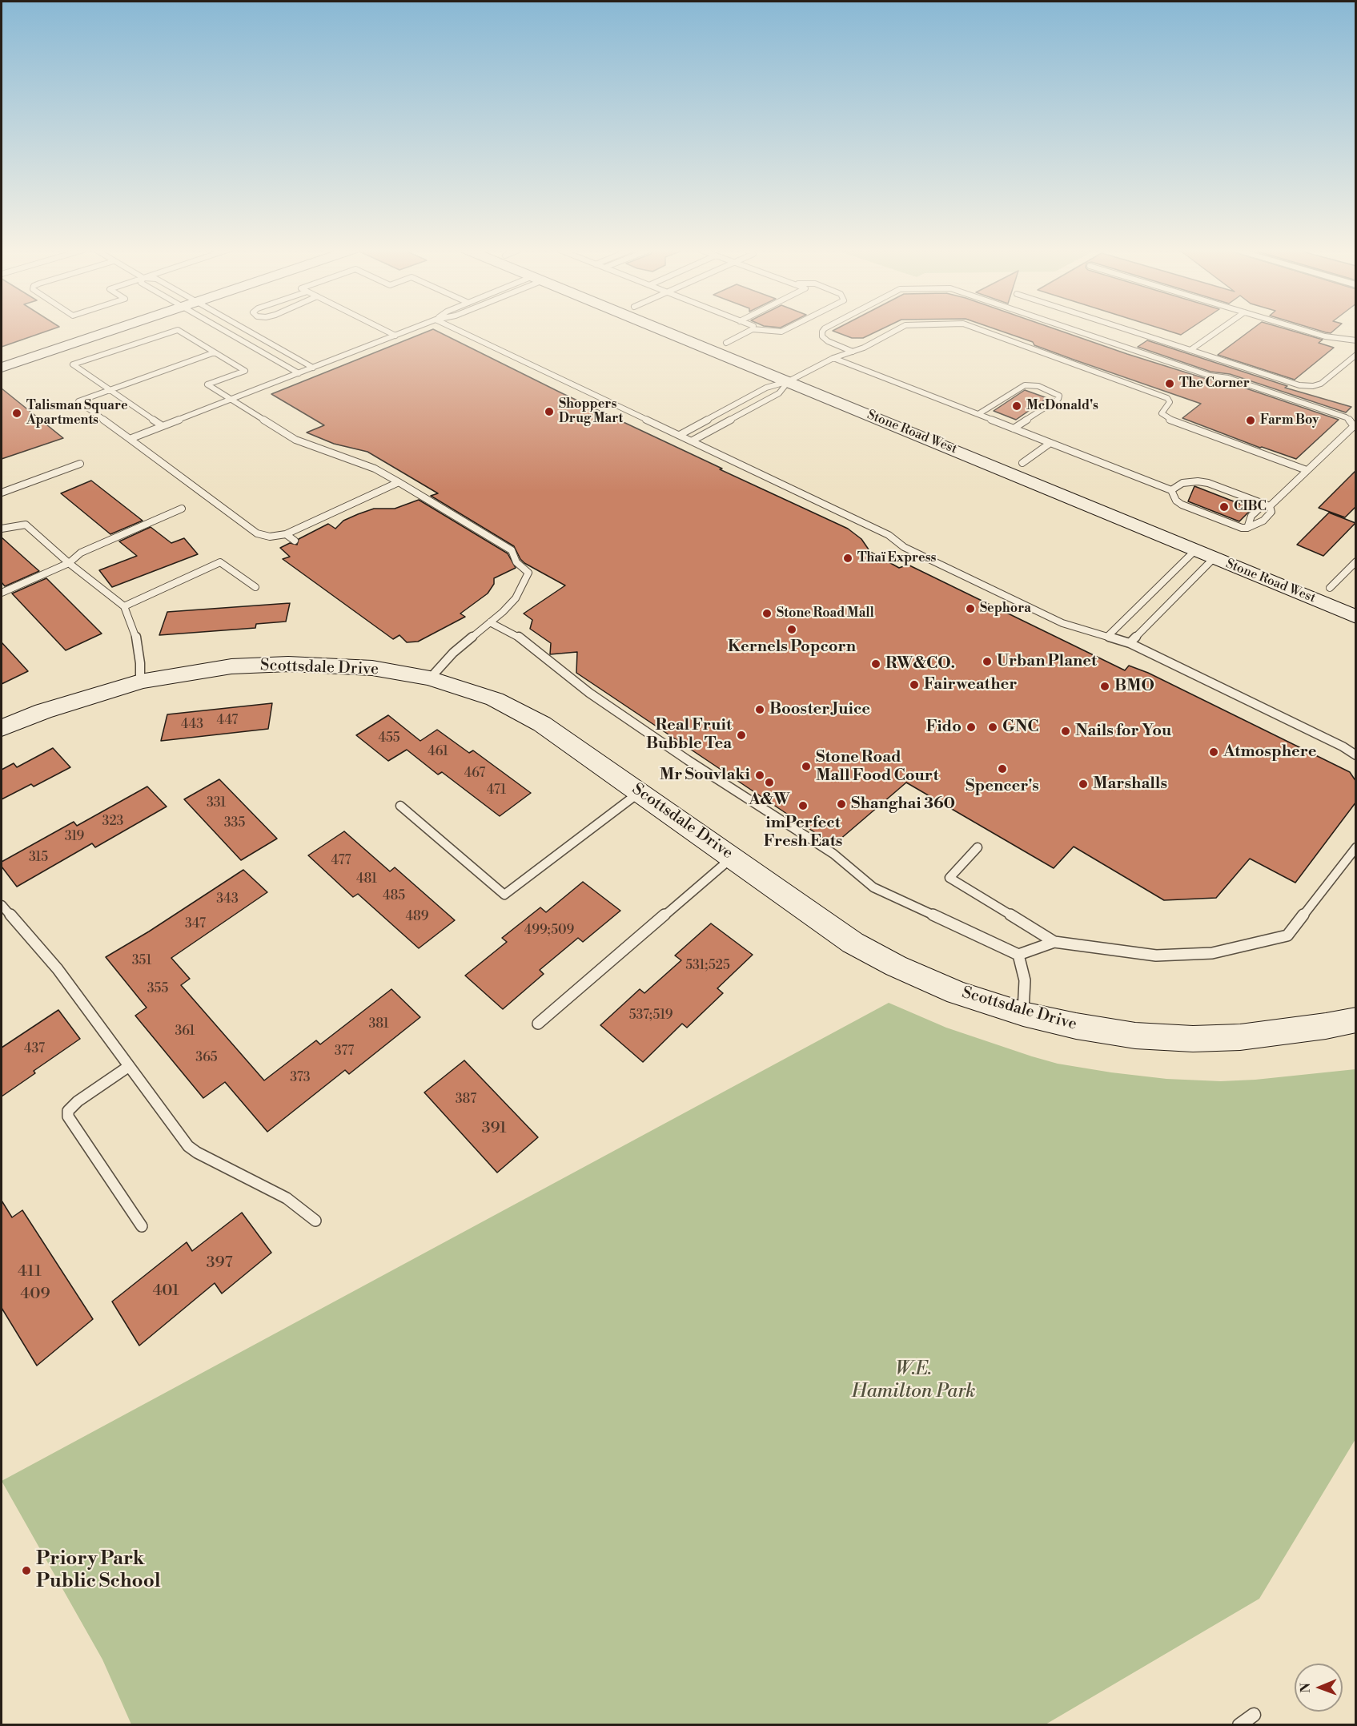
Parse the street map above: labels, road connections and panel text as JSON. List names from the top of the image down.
{
  "streets": {
    "main road": ["Stone Road West", "Scottsdale Drive"]
  },
  "parks": ["W.E. Hamilton Park"],
  "places": [
    "The Corner",
    "McDonald's",
    "Shoppers Drug Mart",
    "Talisman Square Apartments",
    "Farm Boy",
    "CIBC",
    "Thaï Express",
    "Sephora",
    "Stone Road Mall",
    "Kernels Popcorn",
    "Urban Planet",
    "RW&CO.",
    "Fairweather",
    "BMO",
    "Booster Juice",
    "Fido",
    "GNC",
    "Nails for You",
    "Real Fruit Bubble Tea",
    "Atmosphere",
    "Stone Road Mall Food Court",
    "Spencer's",
    "Mr Souvlaki",
    "A&W",
    "Marshalls",
    "Shanghai 360",
    "imPerfect Fresh Eats",
    "Priory Park Public School"
  ],
  "house_numbers": [
    "447",
    "443",
    "455",
    "461",
    "467",
    "471",
    "331",
    "323",
    "335",
    "319",
    "315",
    "477",
    "481",
    "485",
    "343",
    "489",
    "347",
    "499;509",
    "351",
    "531;525",
    "355",
    "537;519",
    "381",
    "361",
    "437",
    "377",
    "365",
    "373",
    "387",
    "391",
    "397",
    "411",
    "401",
    "409"
  ],
  "north": "left"
}
